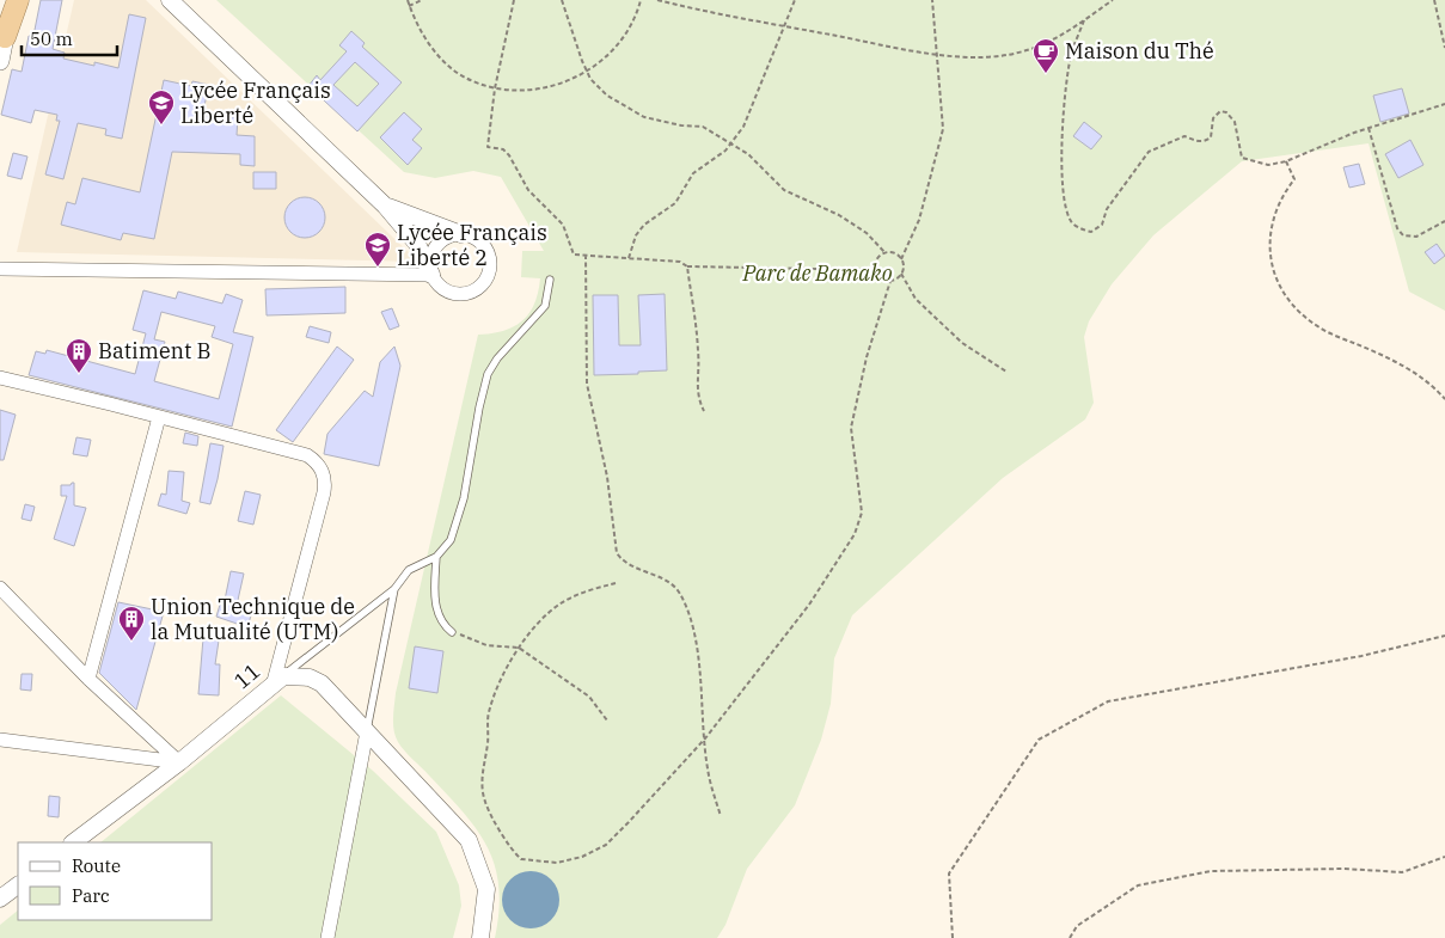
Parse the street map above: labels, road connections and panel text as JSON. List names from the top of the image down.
{
  "streets": {
    "street": ["11"]
  },
  "parks": ["Parc de Bamako"],
  "places": {
    "cafe": ["Maison du Thé"],
    "school or university": ["Lycée Français Liberté", "Lycée Français Liberté 2"],
    "building": ["Batiment B", "Union Technique de la Mutualité (UTM)"]
  },
  "legend": ["Route", "Parc"],
  "scale_bar": "50 m"
}
